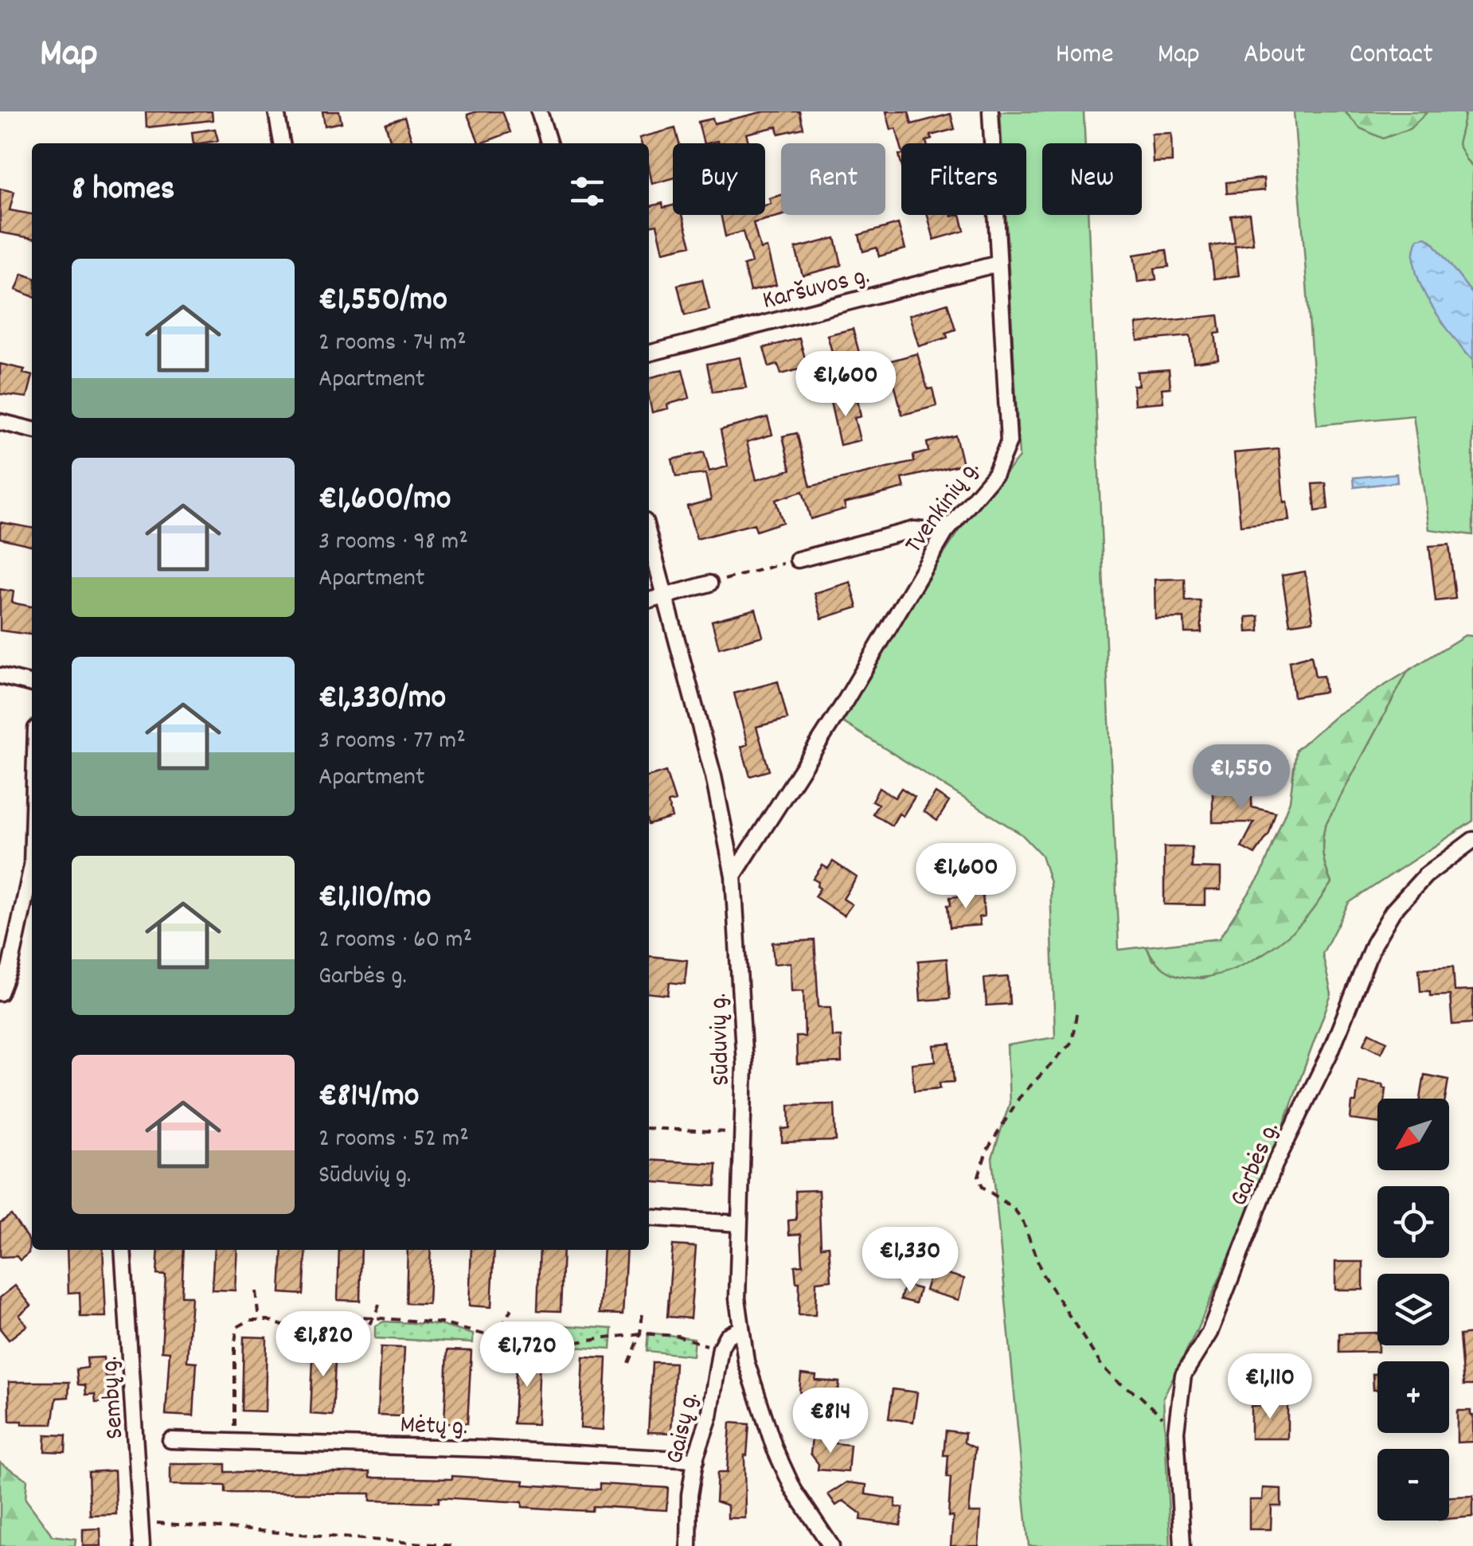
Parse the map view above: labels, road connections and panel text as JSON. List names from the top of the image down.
{
  "streets": {
    "street": [
      "Karšuvos g.",
      "Tvenkinių g.",
      "Sūduvių g.",
      "Garbės g.",
      "Sembų g.",
      "Mėtų g.",
      "Gaisų g."
    ]
  },
  "crossings": [
    ["Karšuvos g.", "Tvenkinių g."],
    ["Tvenkinių g.", "Sūduvių g."],
    ["Mėtų g.", "Gaisų g."]
  ],
  "north": "bottom left",
  "page": {
    "header": "Map",
    "nav": [
      "Home",
      "Map",
      "About",
      "Contact"
    ],
    "chip": [
      "Buy",
      "Rent",
      "Filters",
      "New"
    ],
    "heading": "8 homes",
    "list": [
      {
        "name": "€1,550/mo",
        "note": "2 rooms · 74 m² · Apartment"
      },
      {
        "name": "€1,600/mo",
        "note": "3 rooms · 98 m² · Apartment"
      },
      {
        "name": "€1,330/mo",
        "note": "3 rooms · 77 m² · Apartment"
      },
      {
        "name": "€1,110/mo",
        "note": "2 rooms · 60 m² · Garbės g."
      },
      {
        "name": "€814/mo",
        "note": "2 rooms · 52 m² · Sūduvių g."
      }
    ],
    "price": [
      "€1,600",
      "€1,550",
      "€1,600",
      "€1,330",
      "€1,820",
      "€1,720",
      "€1,110",
      "€814"
    ],
    "map_buttons": ["+", "−"]
  }
}
